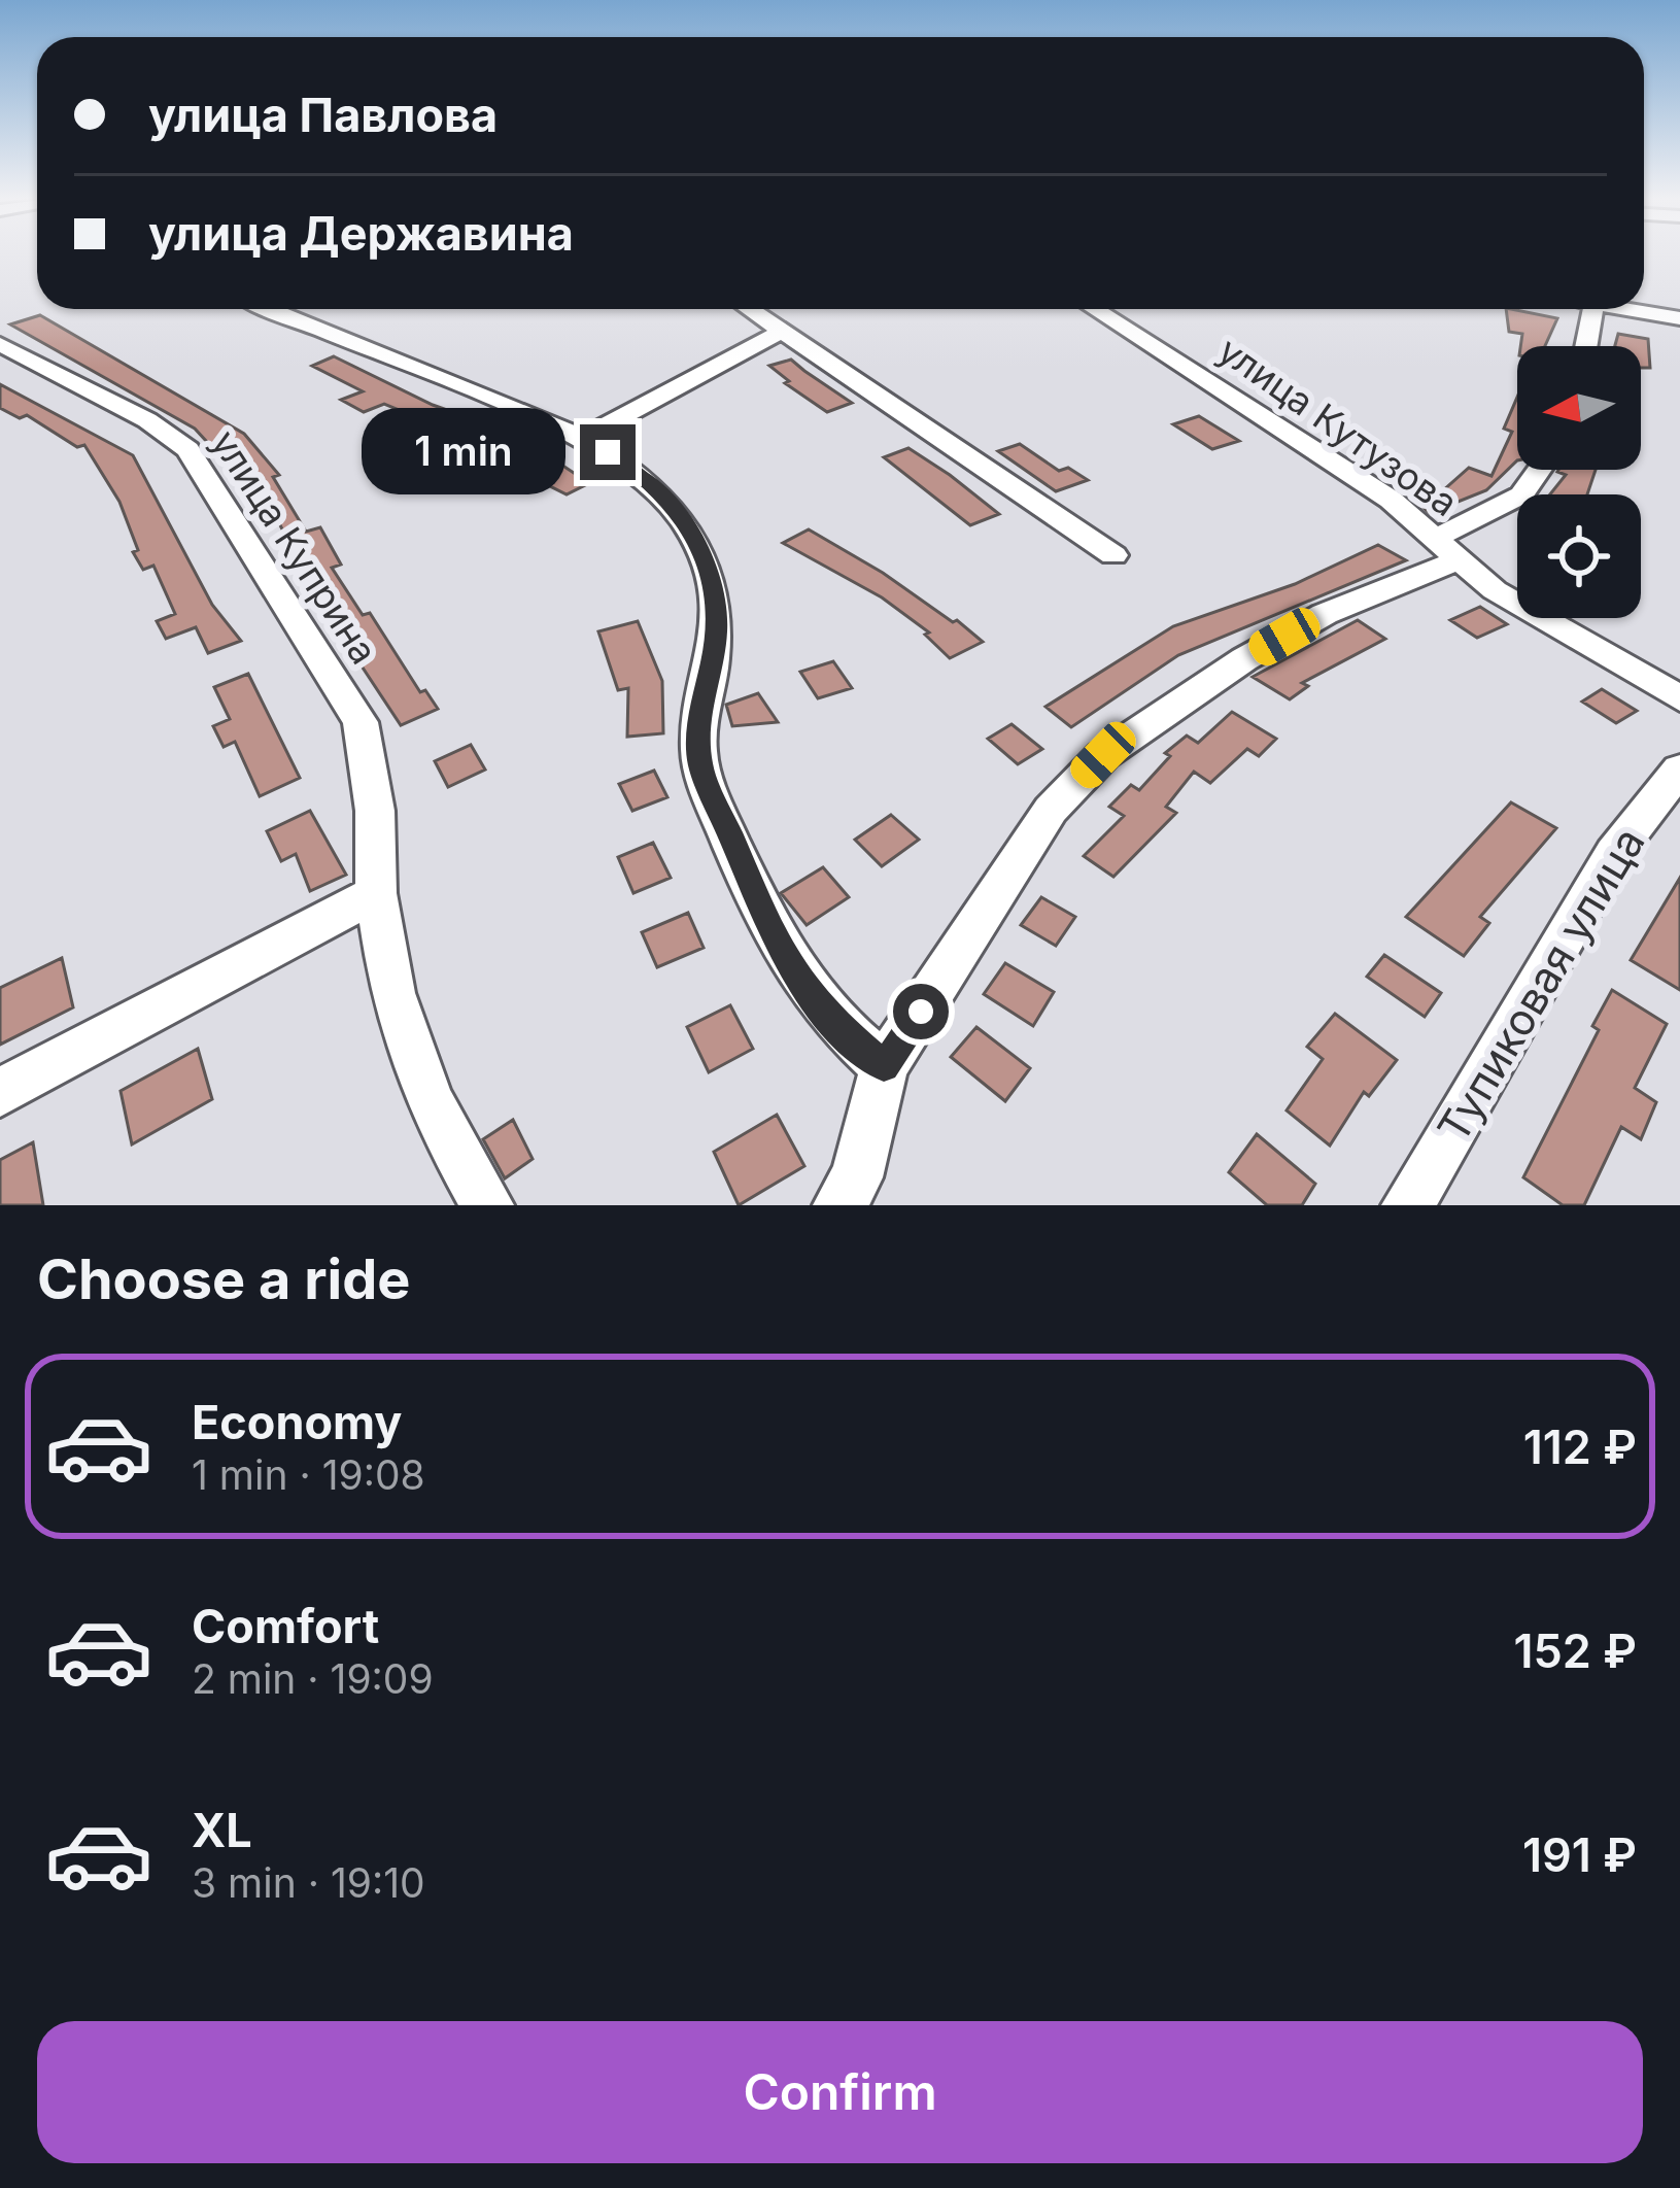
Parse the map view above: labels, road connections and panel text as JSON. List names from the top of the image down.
{
  "streets": {
    "street": ["улица Кутузова", "улица Куприна", "Тупиковая улица"]
  },
  "north": "left",
  "page": {
    "banner": ["улица Павлова", "улица Державина"],
    "bubble": "1 min",
    "heading": "Choose a ride",
    "list": [
      {
        "name": "Economy",
        "note": "1 min · 19:08",
        "value": "112 ₽"
      },
      {
        "name": "Comfort",
        "note": "2 min · 19:09",
        "value": "152 ₽"
      },
      {
        "name": "XL",
        "note": "3 min · 19:10",
        "value": "191 ₽"
      }
    ],
    "buttons": "Confirm"
  }
}
